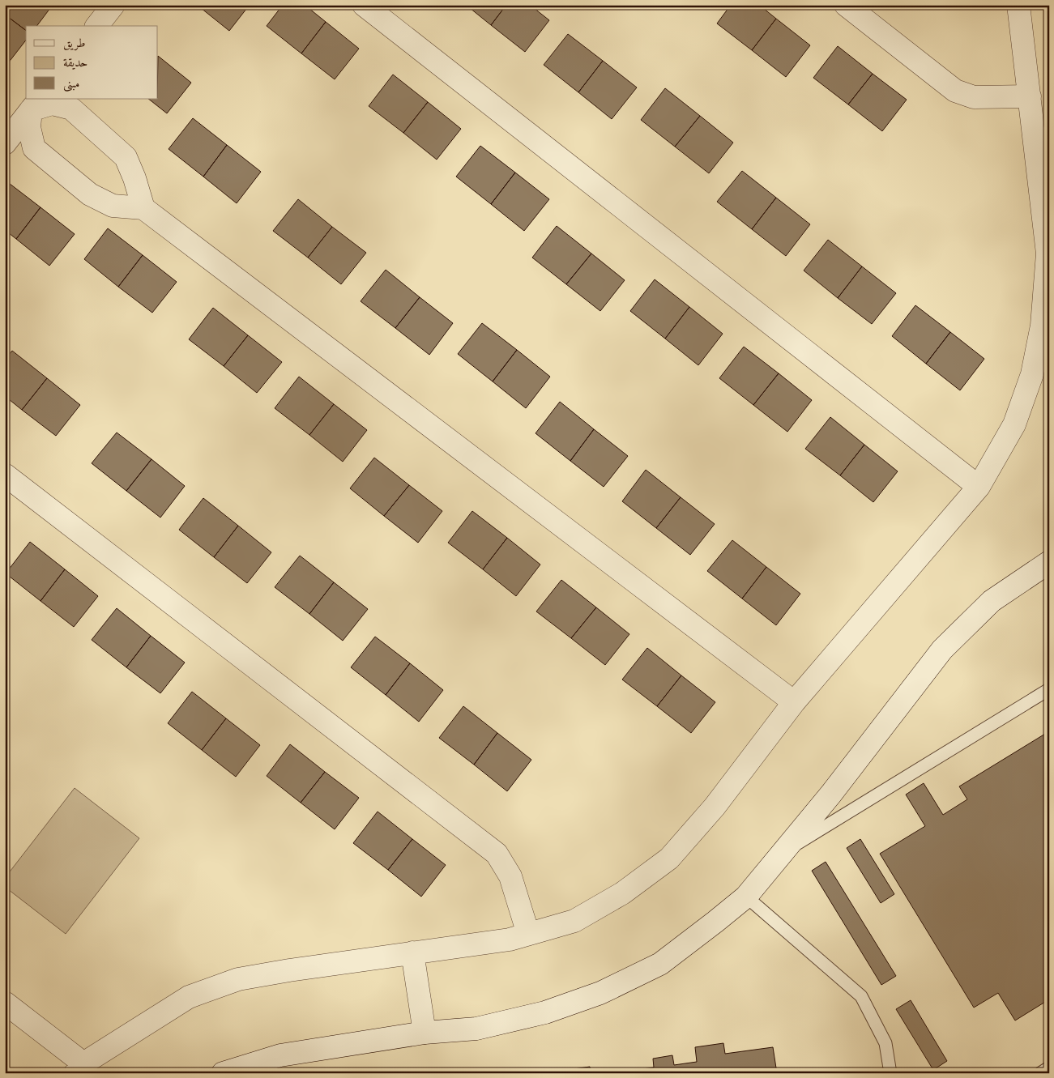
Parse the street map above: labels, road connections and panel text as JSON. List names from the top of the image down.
{
  "legend": ["طريق", "حديقة", "مبنى"]
}
